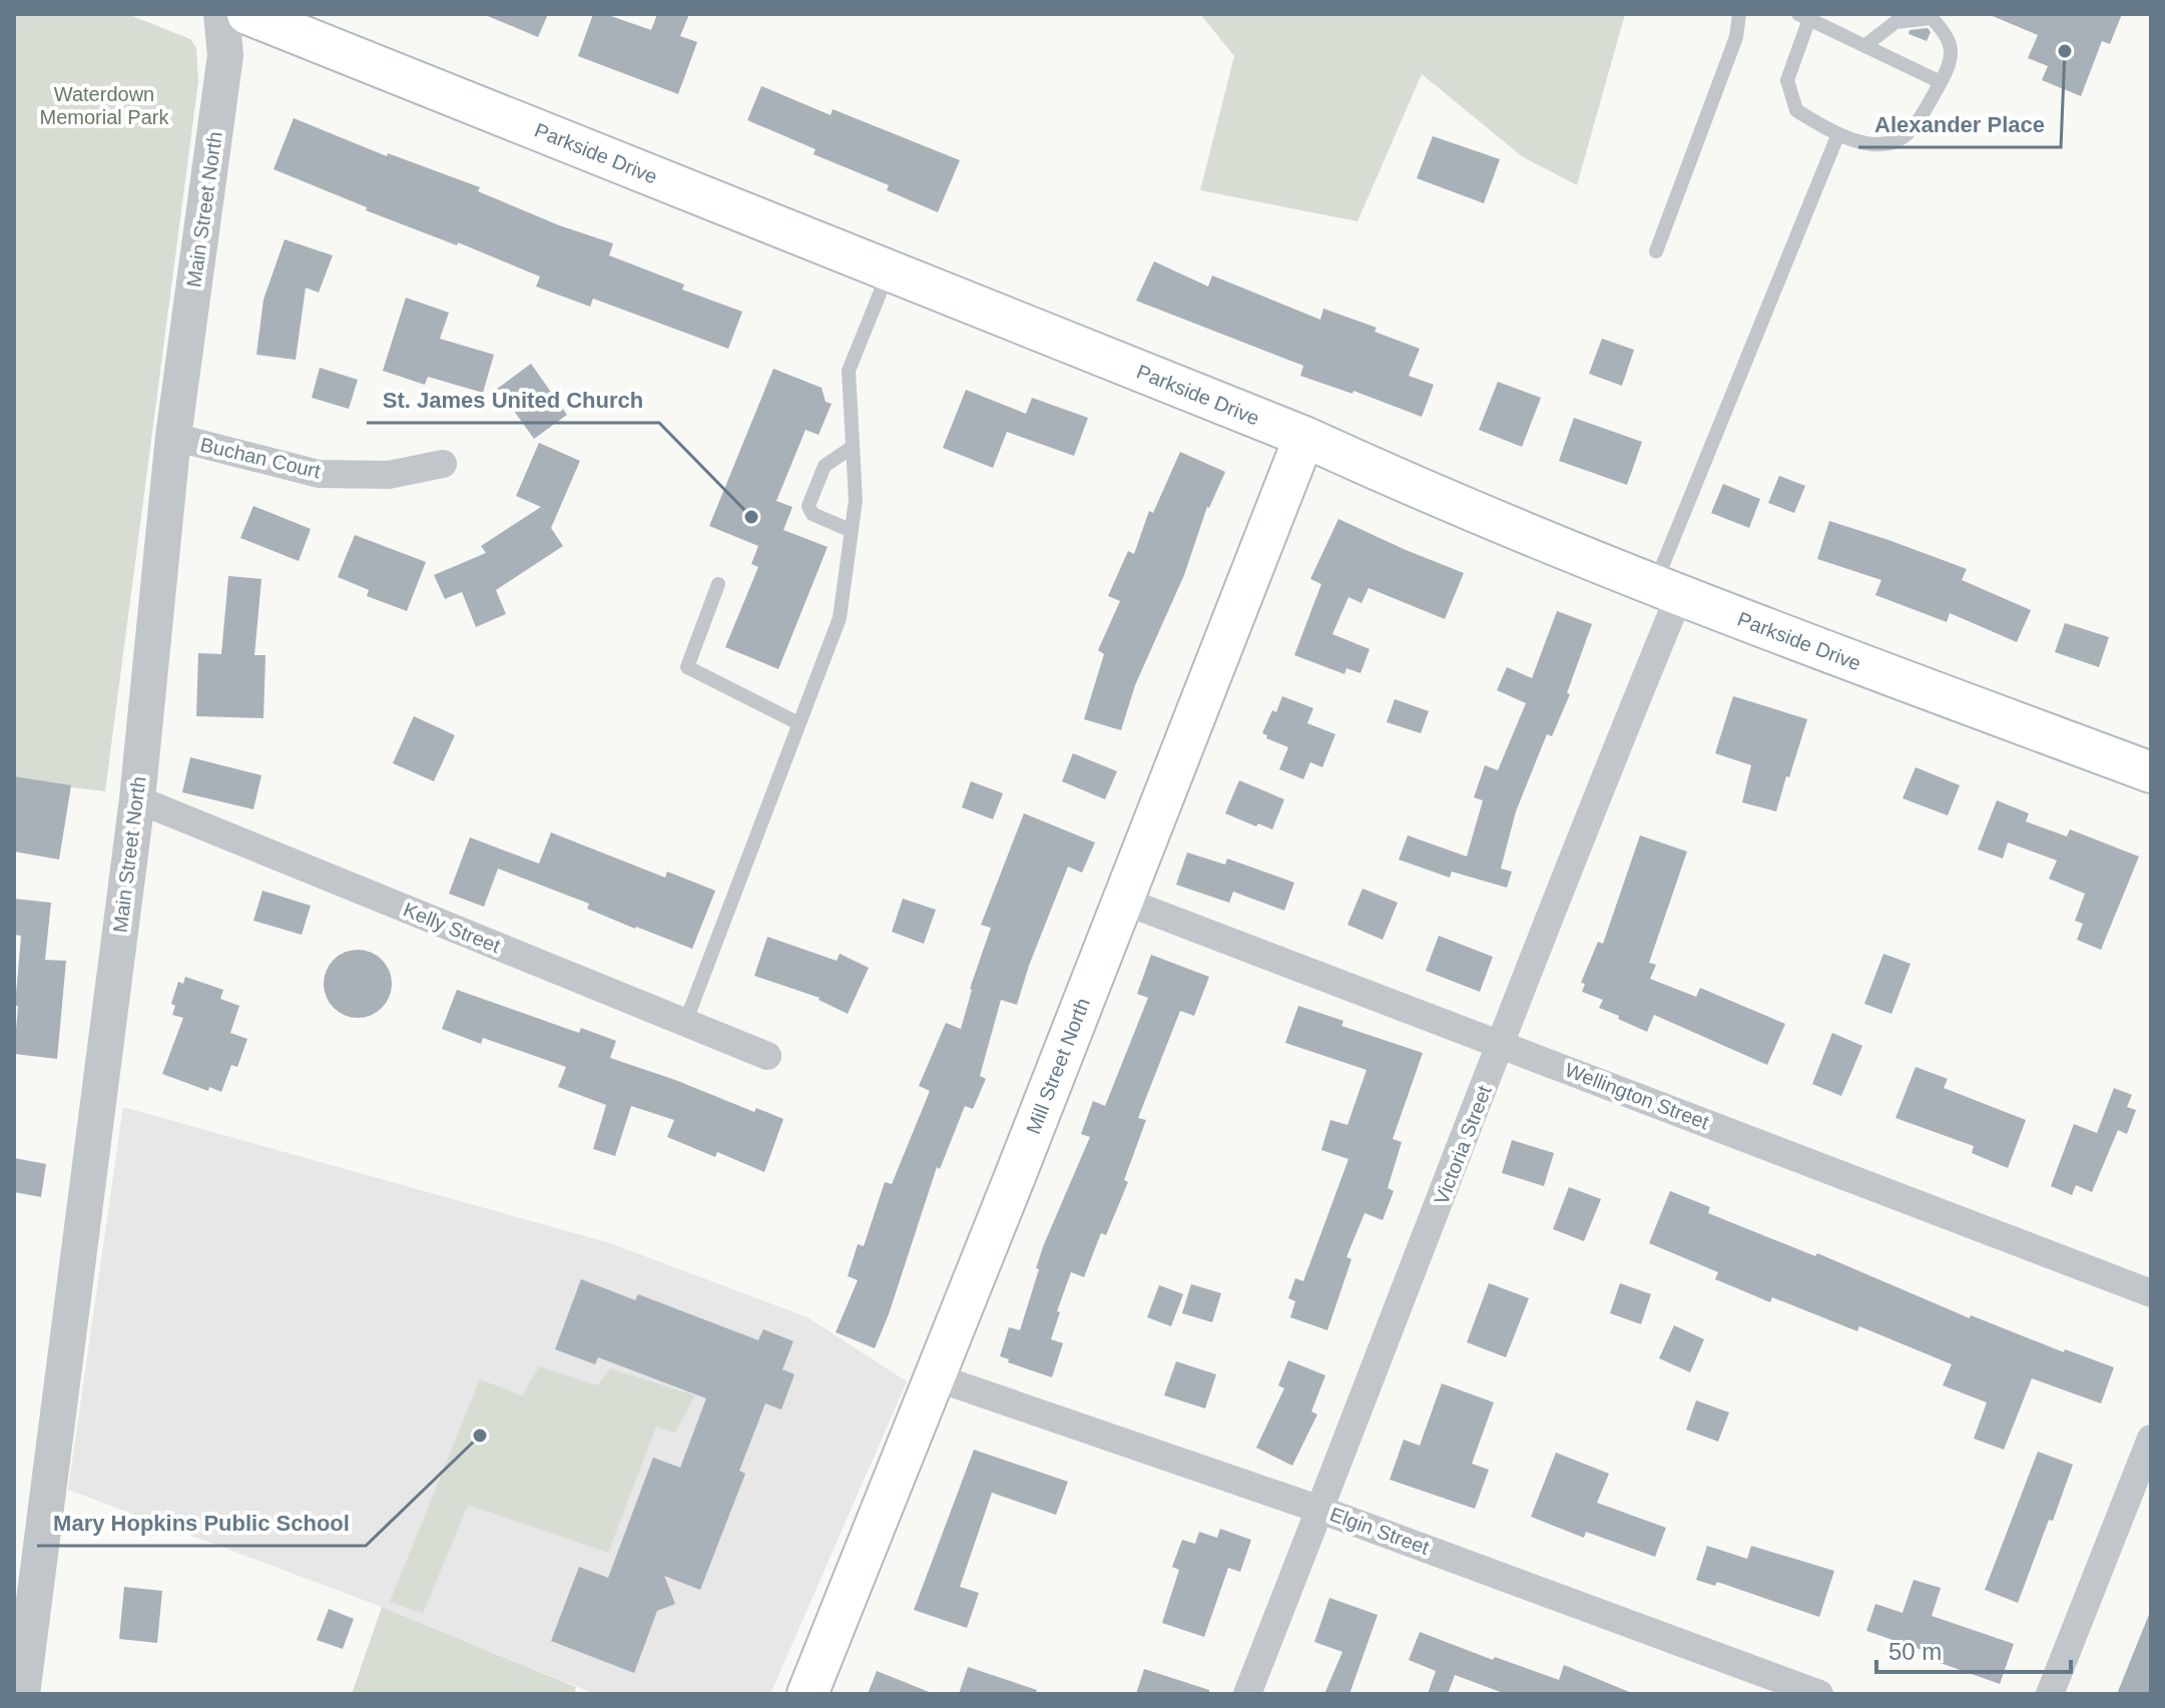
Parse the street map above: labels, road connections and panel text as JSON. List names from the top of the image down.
{
  "streets": {
    "main road": ["Parkside Drive", "Mill Street North"],
    "street": [
      "Main Street North",
      "Buchan Court",
      "Kelly Street",
      "Wellington Street",
      "Victoria Street",
      "Elgin Street"
    ]
  },
  "crossings": [
    ["Parkside Drive", "Mill Street North"],
    ["Parkside Drive", "Victoria Street"],
    ["Main Street North", "Buchan Court"],
    ["Main Street North", "Kelly Street"],
    ["Mill Street North", "Wellington Street"],
    ["Mill Street North", "Elgin Street"],
    ["Wellington Street", "Victoria Street"],
    ["Victoria Street", "Elgin Street"]
  ],
  "parks": ["Waterdown Memorial Park"],
  "places": ["Alexander Place", "St. James United Church", "Mary Hopkins Public School"],
  "scale_bar": "50 m"
}
